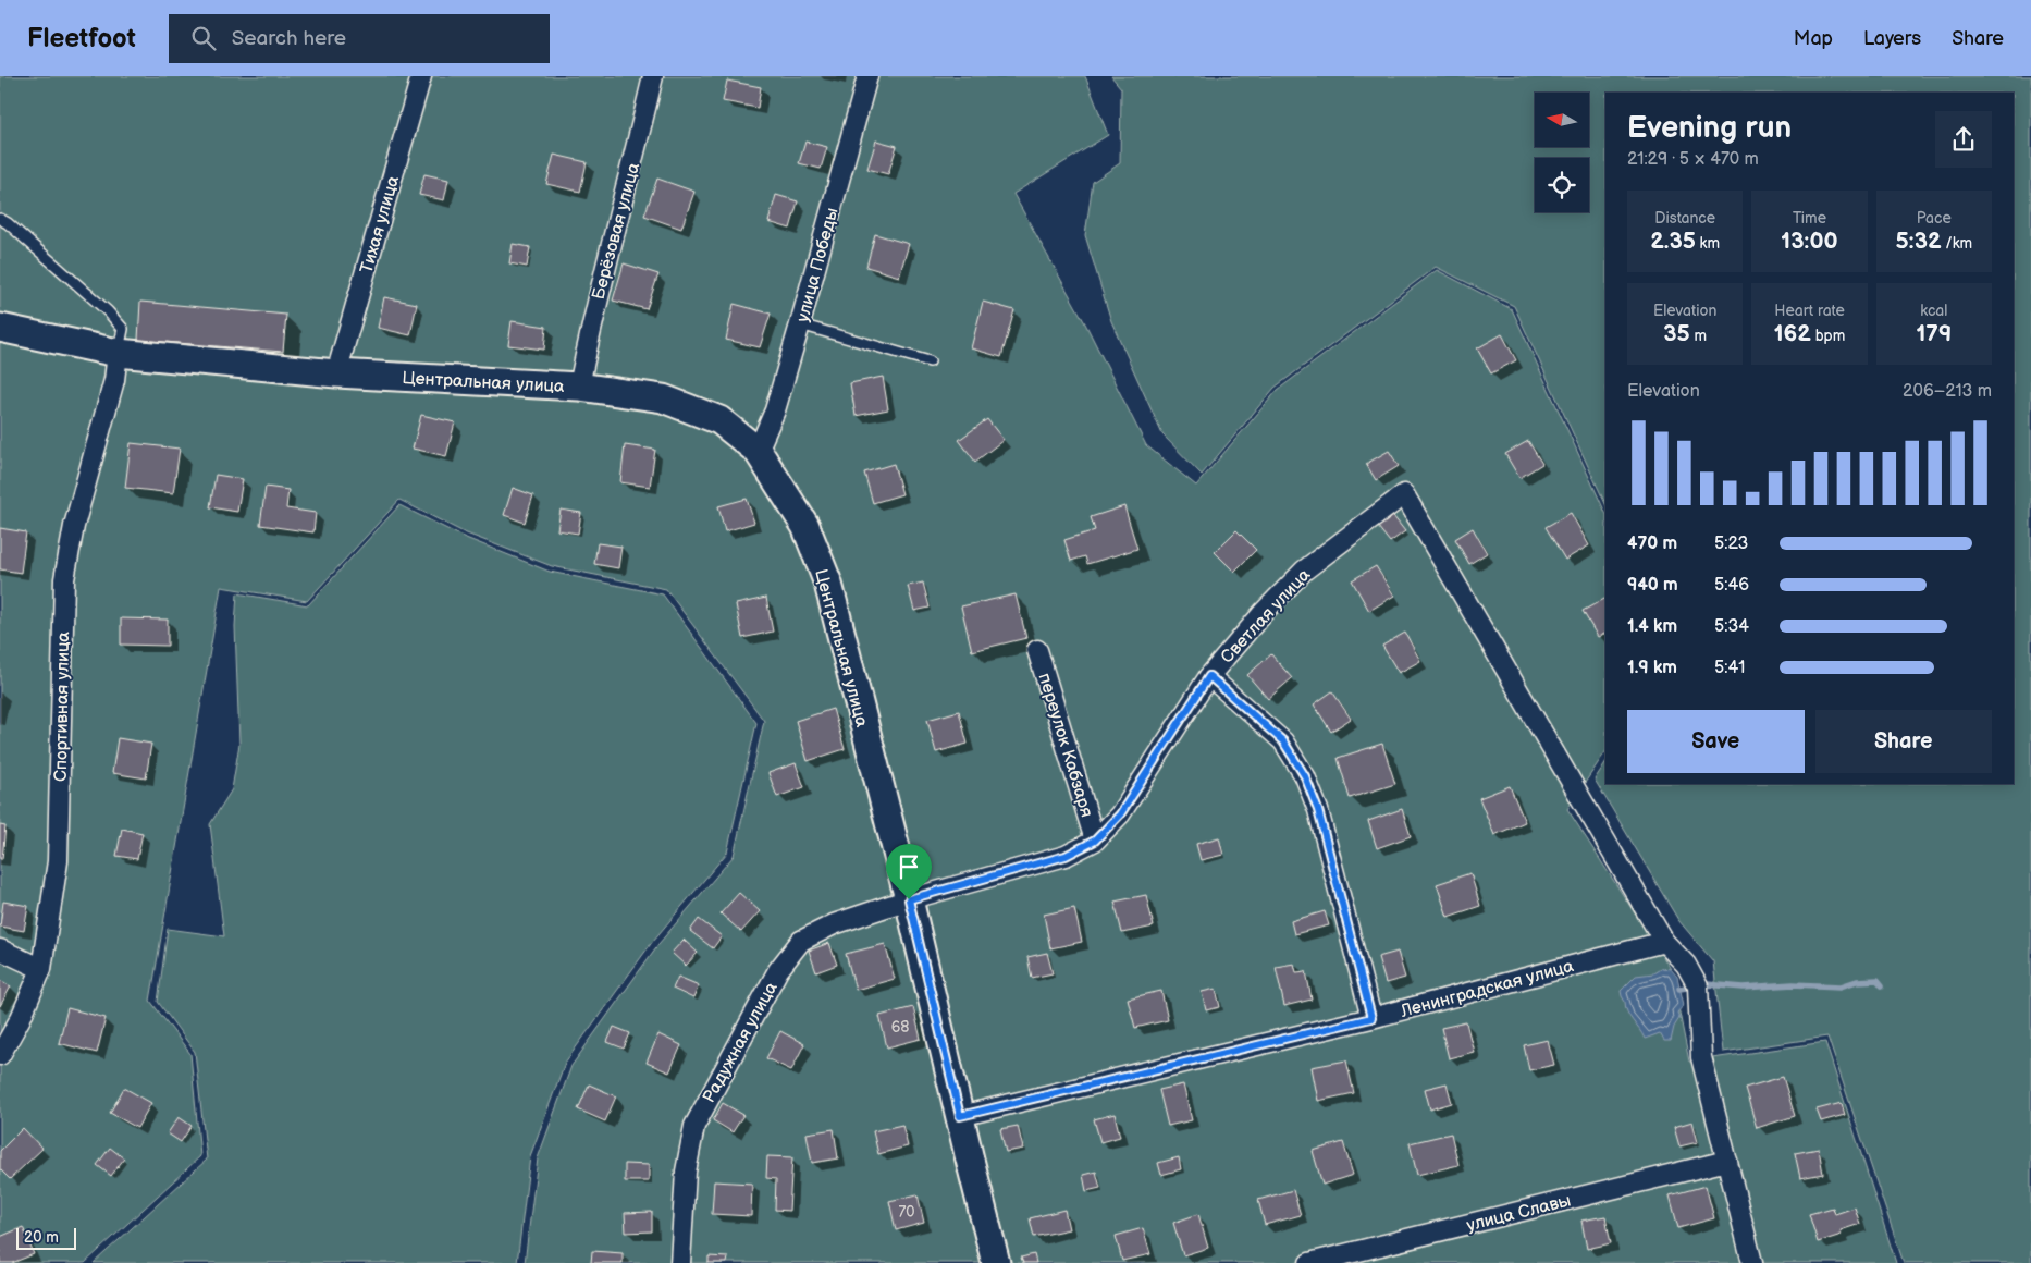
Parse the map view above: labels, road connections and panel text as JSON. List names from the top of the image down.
{
  "streets": {
    "street": [
      "Тихая улица",
      "Берёзовая улица",
      "улица Победы",
      "Центральная улица",
      "Светлая улица",
      "Спортивная улица",
      "переулок Кабзаря",
      "Ленинградская улица",
      "Радужная улица",
      "улица Славы"
    ]
  },
  "crossings": [
    ["Тихая улица", "Центральная улица"],
    ["Берёзовая улица", "Центральная улица"],
    ["улица Победы", "Центральная улица"],
    ["Центральная улица", "Светлая улица"],
    ["Центральная улица", "Спортивная улица"],
    ["Центральная улица", "Ленинградская улица"],
    ["Центральная улица", "Радужная улица"],
    ["Светлая улица", "переулок Кабзаря"],
    ["Светлая улица", "Ленинградская улица"],
    ["Светлая улица", "Радужная улица"]
  ],
  "house_numbers": ["68", "70"],
  "scale_bar": "20 m",
  "north": "left",
  "page": {
    "header": "Fleetfoot",
    "search": "Search here",
    "nav": ["Map", "Layers", "Share"],
    "heading": ["Evening run", "21:29 · 5 × 470 m"],
    "stats": [
      ["Distance", "2.35 km"],
      ["Time", "13:00"],
      ["Pace", "5:32 /km"],
      ["Elevation", "35 m"],
      ["Heart rate", "162 bpm"],
      ["kcal", "179"]
    ],
    "chart": ["Elevation", "206–213 m"],
    "list": [
      {
        "name": "470 m",
        "note": "5:23"
      },
      {
        "name": "940 m",
        "note": "5:46"
      },
      {
        "name": "1.4 km",
        "note": "5:34"
      },
      {
        "name": "1.9 km",
        "note": "5:41"
      }
    ],
    "buttons": ["Save", "Share"],
    "scale": "20 m"
  }
}
